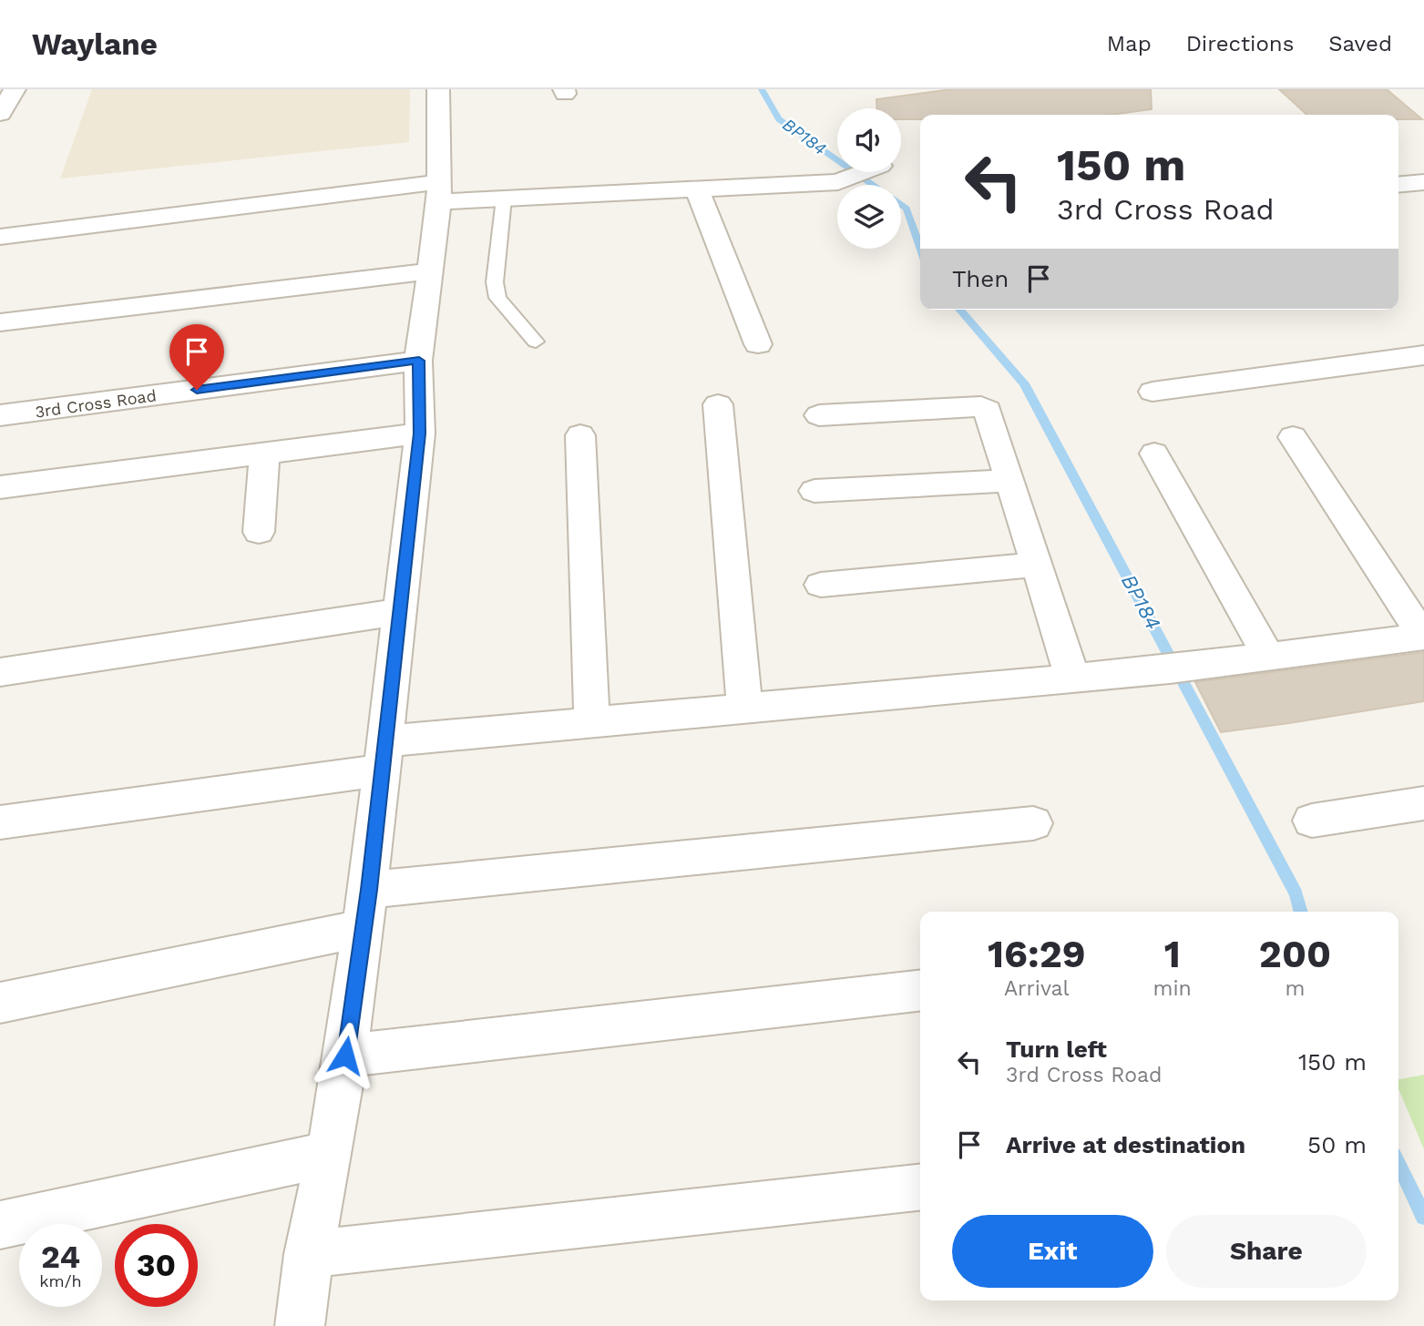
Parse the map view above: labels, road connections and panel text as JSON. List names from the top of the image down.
{
  "streets": {
    "street": ["3rd Cross Road"]
  },
  "water": ["BP184"],
  "page": {
    "header": "Waylane",
    "nav": ["Map", "Directions", "Saved"],
    "turn": ["150 m", "3rd Cross Road"],
    "then": "Then",
    "eta": [
      "16:29",
      "Arrival",
      "1",
      "min",
      "200",
      "m"
    ],
    "list": [
      {
        "name": "Turn left",
        "note": "3rd Cross Road",
        "value": "150 m"
      },
      {
        "name": "Arrive at destination",
        "value": "50 m"
      }
    ],
    "buttons": ["Exit", "Share"],
    "speed": "24 km/h",
    "limit": "30"
  }
}
